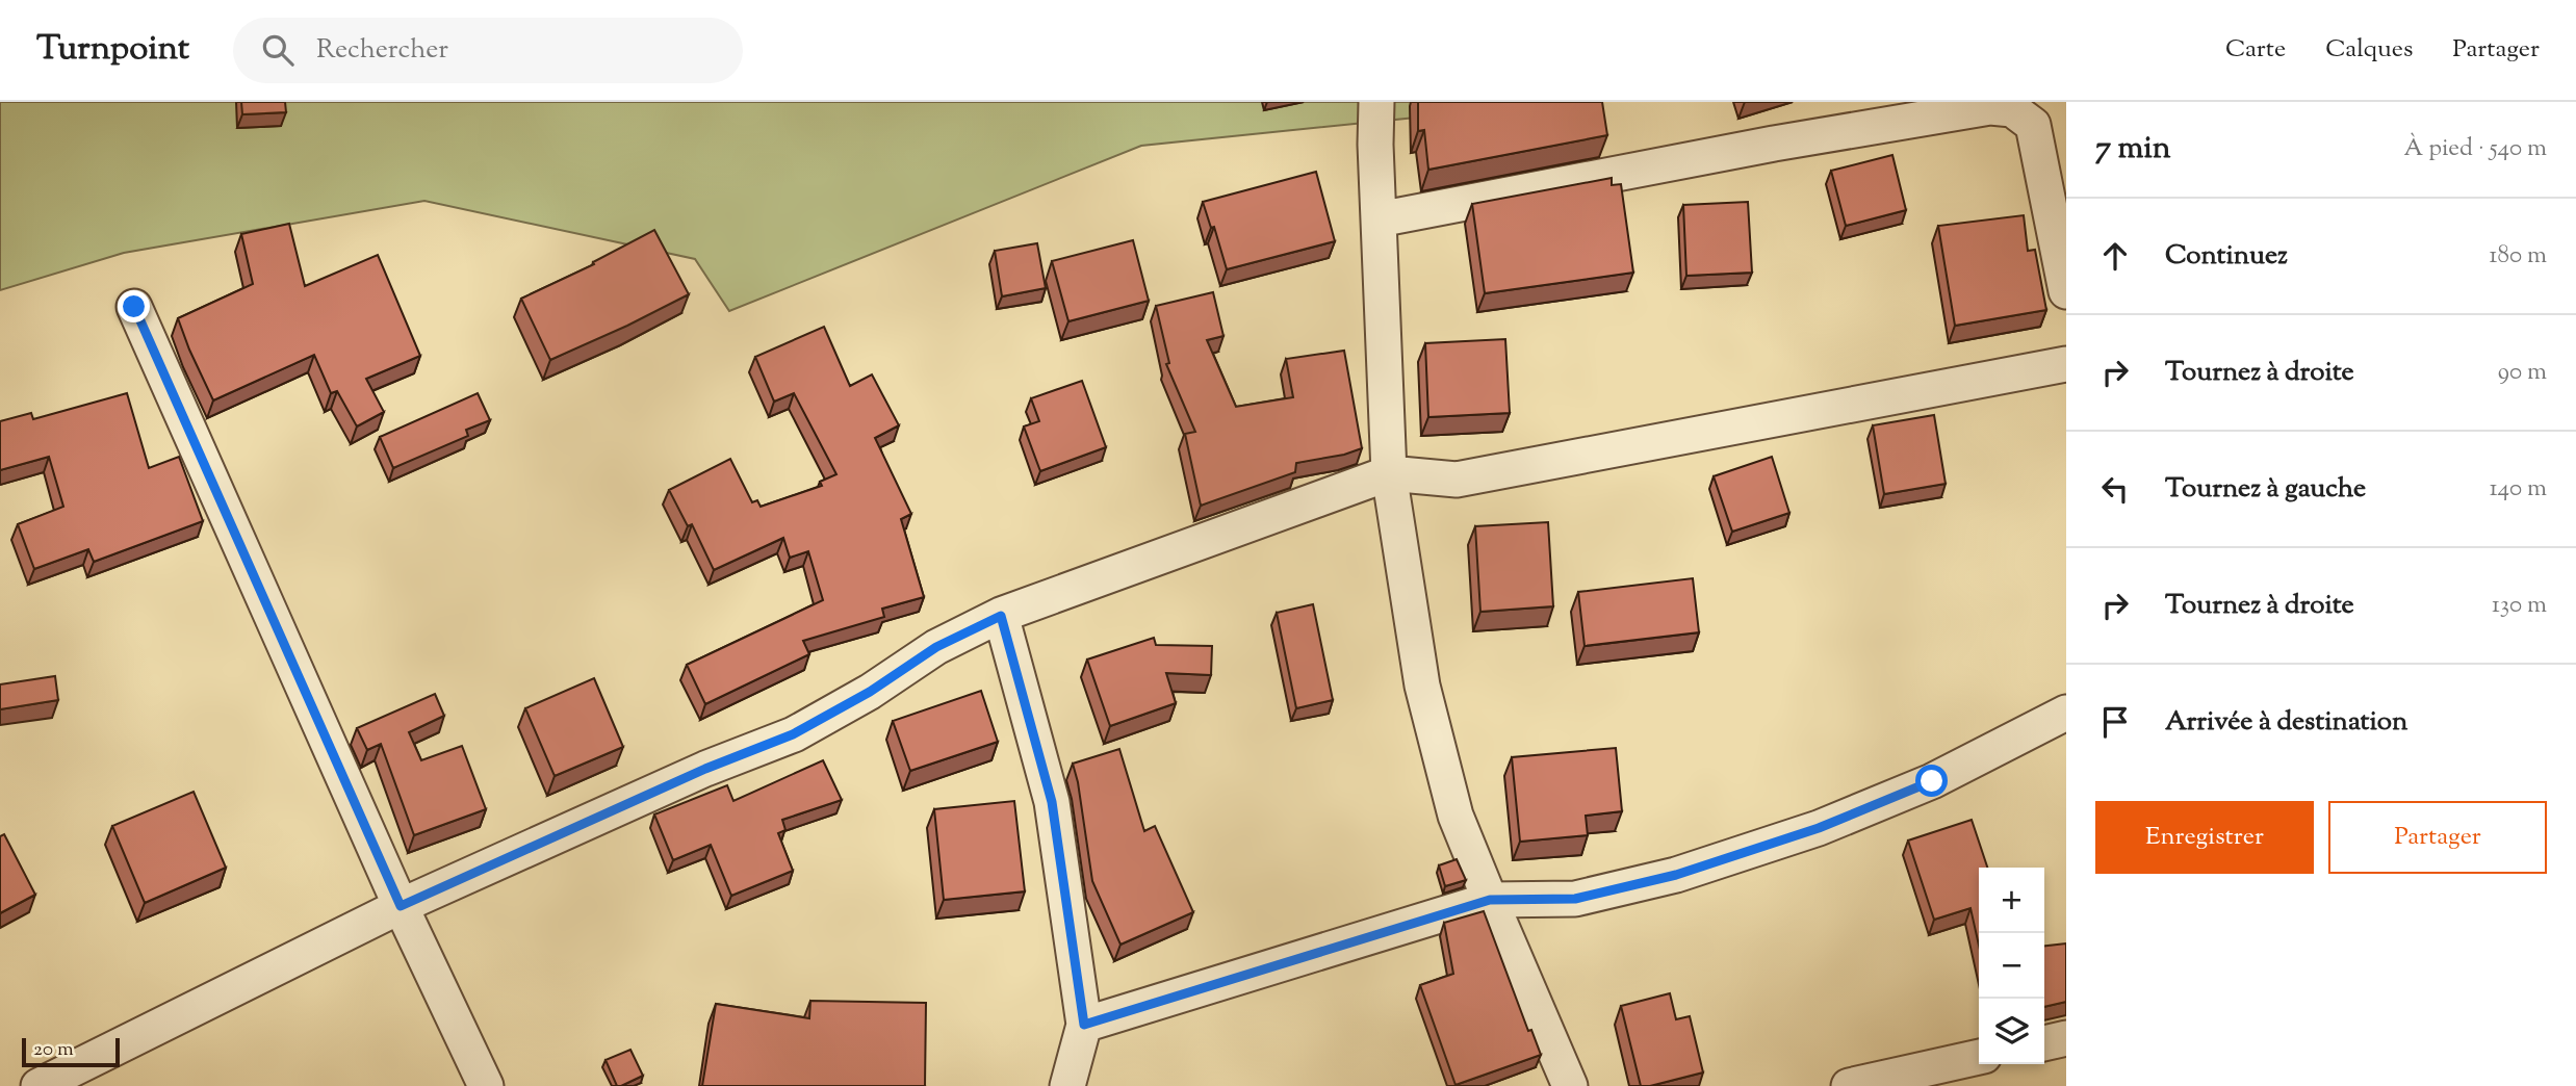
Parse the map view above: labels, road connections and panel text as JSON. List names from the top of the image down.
{
  "scale_bar": "20 m",
  "page": {
    "header": "Turnpoint",
    "search": "Rechercher",
    "nav": ["Carte", "Calques", "Partager"],
    "heading": ["7 min", "À pied · 540 m"],
    "list": [
      ["Continuez", "180 m"],
      ["Tournez à droite", "90 m"],
      ["Tournez à gauche", "140 m"],
      ["Tournez à droite", "130 m"],
      "Arrivée à destination"
    ],
    "buttons": ["Enregistrer", "Partager"],
    "map_buttons": ["+", "−"],
    "scale": "20 m"
  }
}
